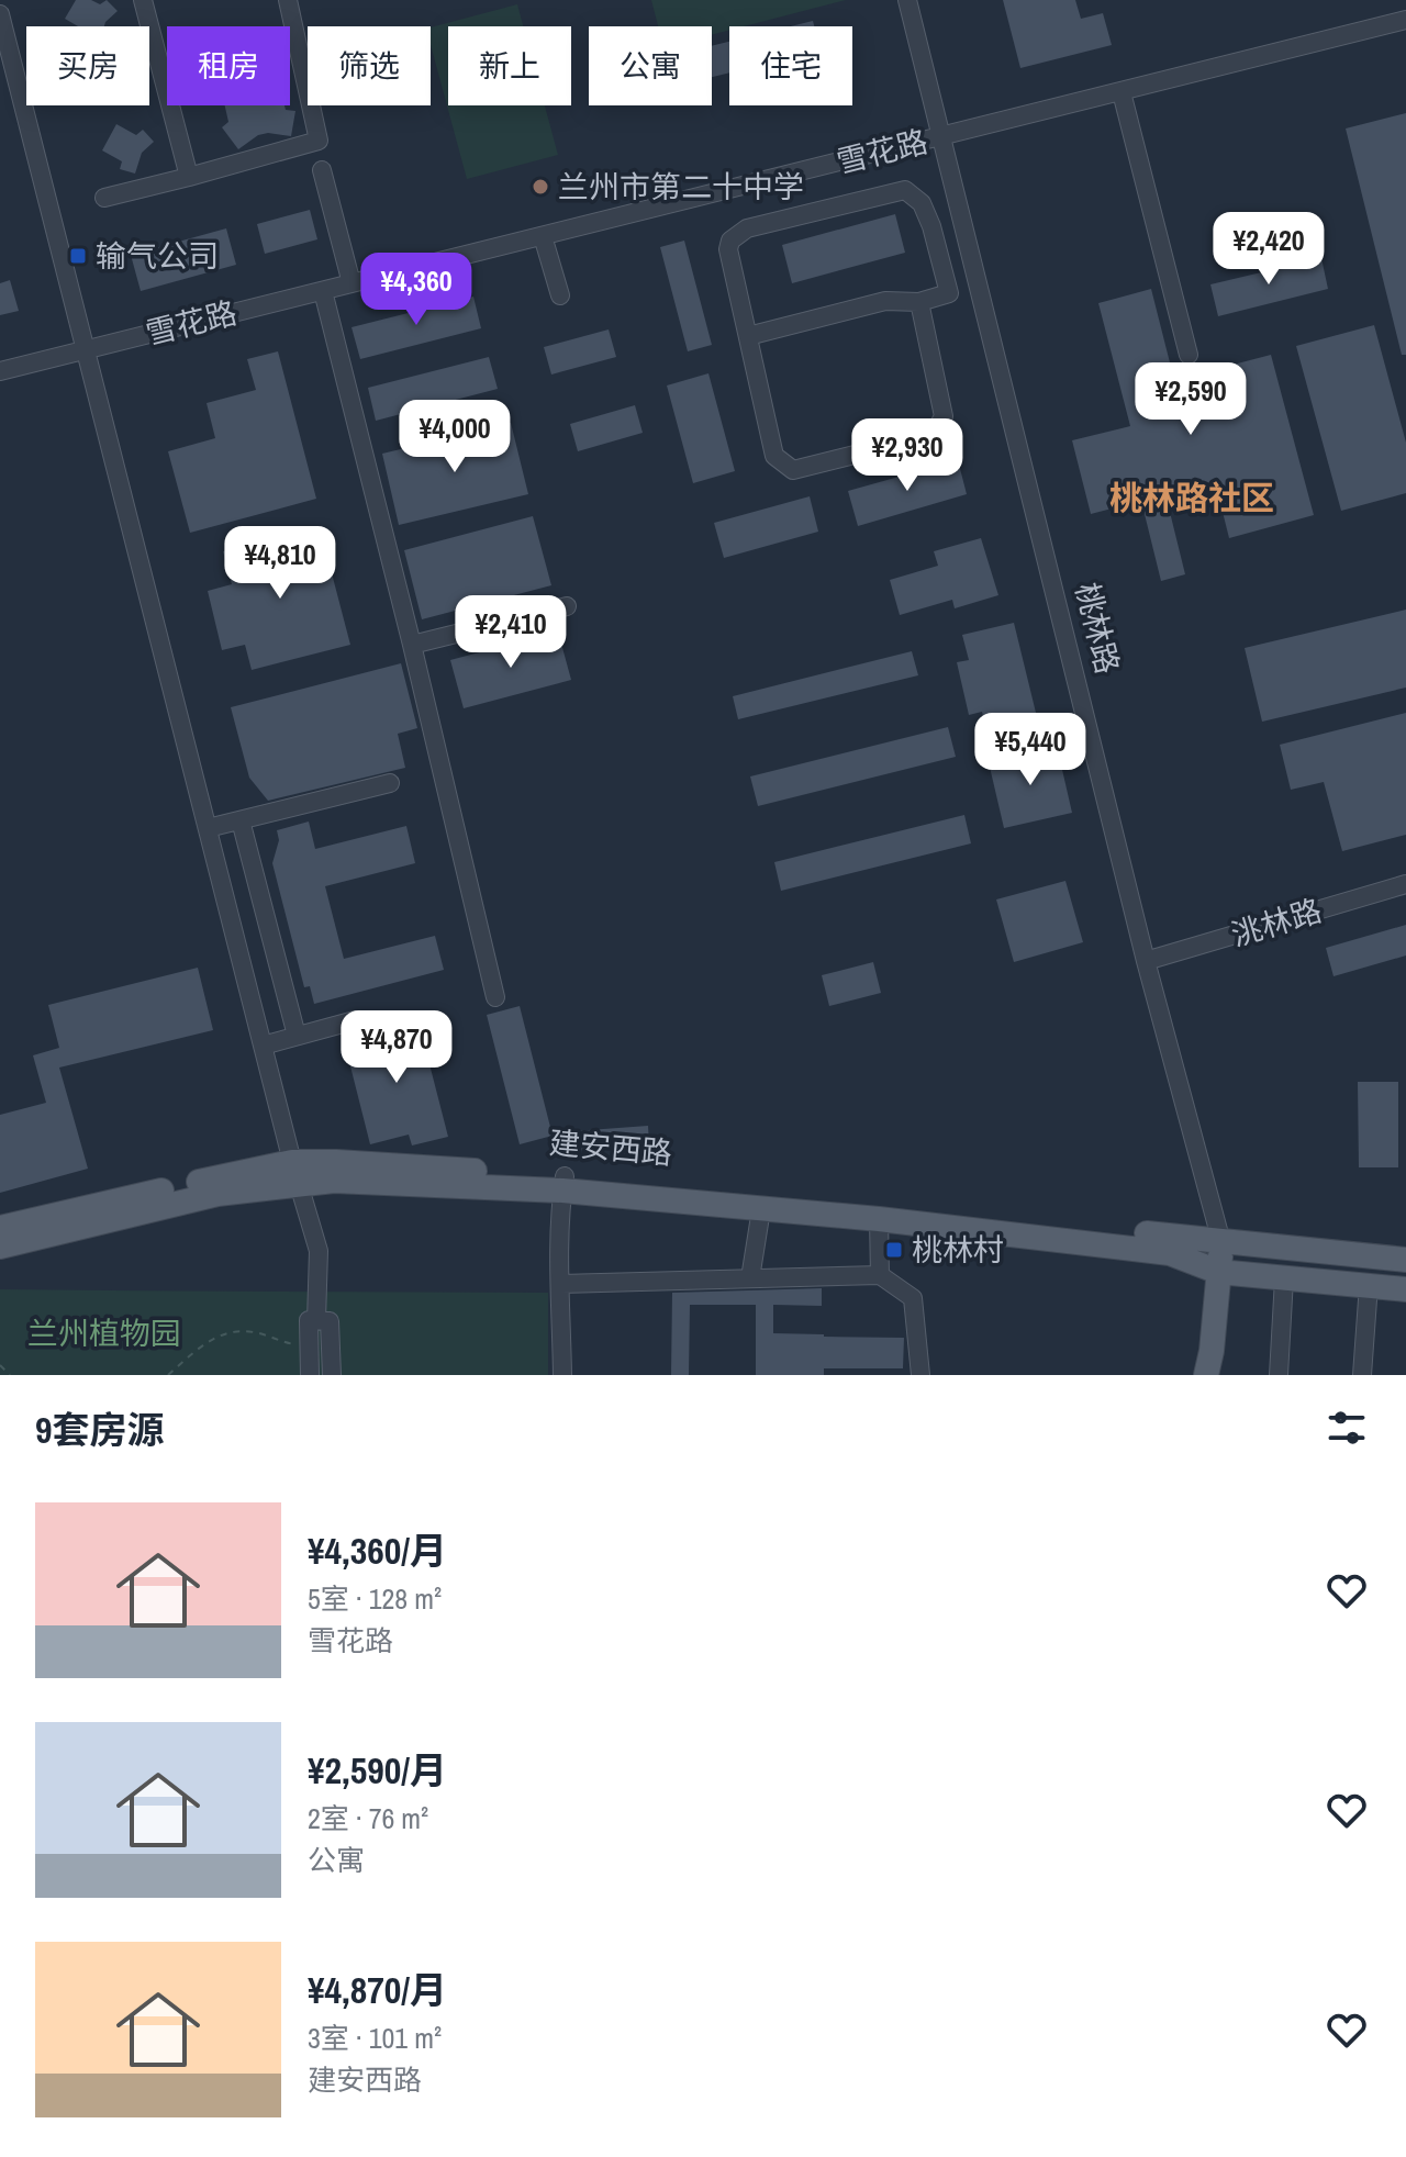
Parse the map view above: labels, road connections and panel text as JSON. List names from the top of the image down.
{
  "streets": {
    "main road": ["桃林路", "建安西路"],
    "street": ["雪花路", "洮林路"]
  },
  "crossings": [
    ["雪花路", "桃林路"],
    ["桃林路", "洮林路"],
    ["桃林路", "建安西路"]
  ],
  "districts": ["桃林路社区"],
  "parks": ["兰州植物园"],
  "places": {
    "other": ["兰州市第二十中学"],
    "transit": ["输气公司", "桃林村"]
  },
  "page": {
    "chip": [
      "买房",
      "租房",
      "筛选",
      "新上",
      "公寓",
      "住宅"
    ],
    "price": [
      "¥2,420",
      "¥4,360",
      "¥2,590",
      "¥4,000",
      "¥2,930",
      "¥4,810",
      "¥2,410",
      "¥5,440",
      "¥4,870"
    ],
    "heading": "9套房源",
    "list": [
      {
        "name": "¥4,360/月",
        "note": "5室 · 128 m² · 雪花路"
      },
      {
        "name": "¥2,590/月",
        "note": "2室 · 76 m² · 公寓"
      },
      {
        "name": "¥4,870/月",
        "note": "3室 · 101 m² · 建安西路"
      }
    ]
  }
}
